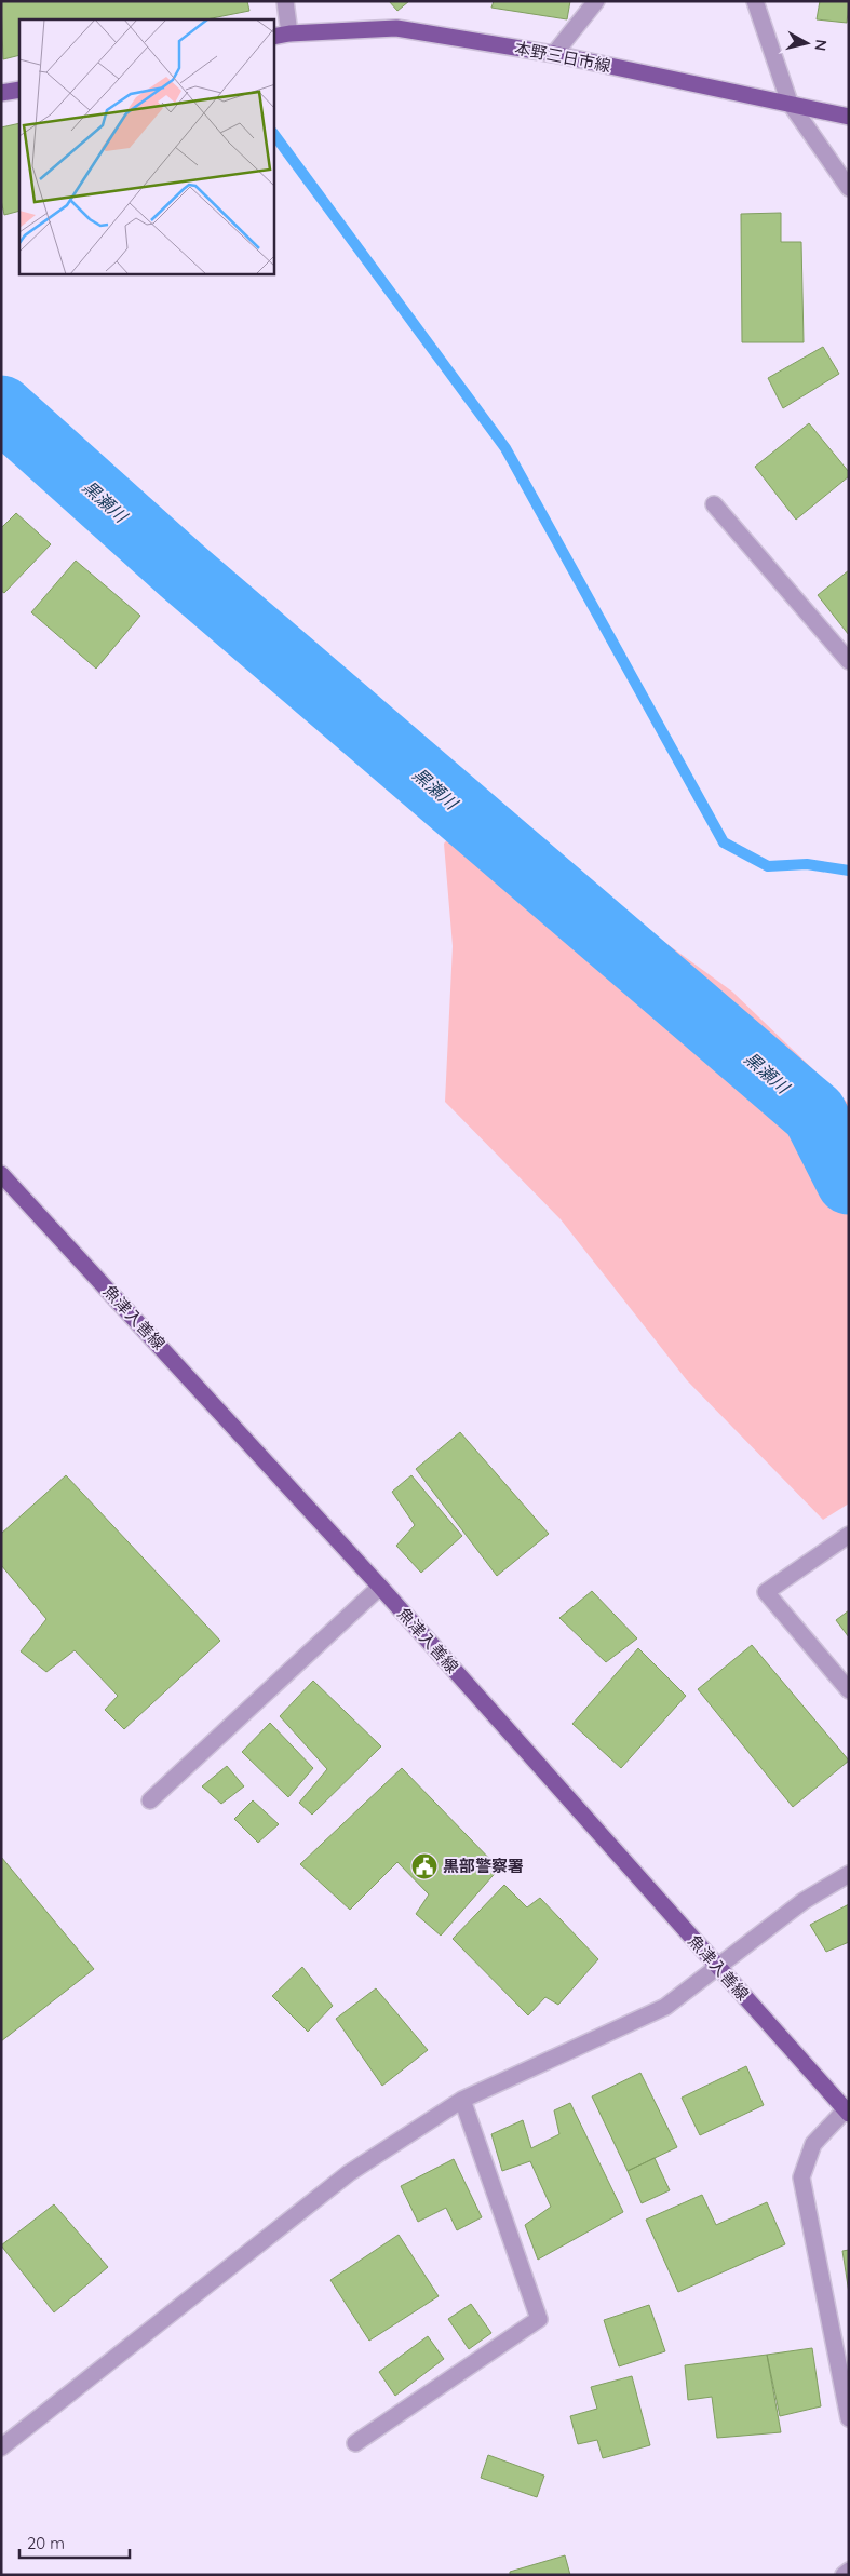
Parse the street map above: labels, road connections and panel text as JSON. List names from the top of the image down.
{
  "streets": {
    "main road": ["本野三日市線", "魚津入善線"]
  },
  "water": ["黒瀬川"],
  "places": {
    "public building": ["黒部警察署"]
  },
  "scale_bar": "20 m",
  "north": "right"
}
